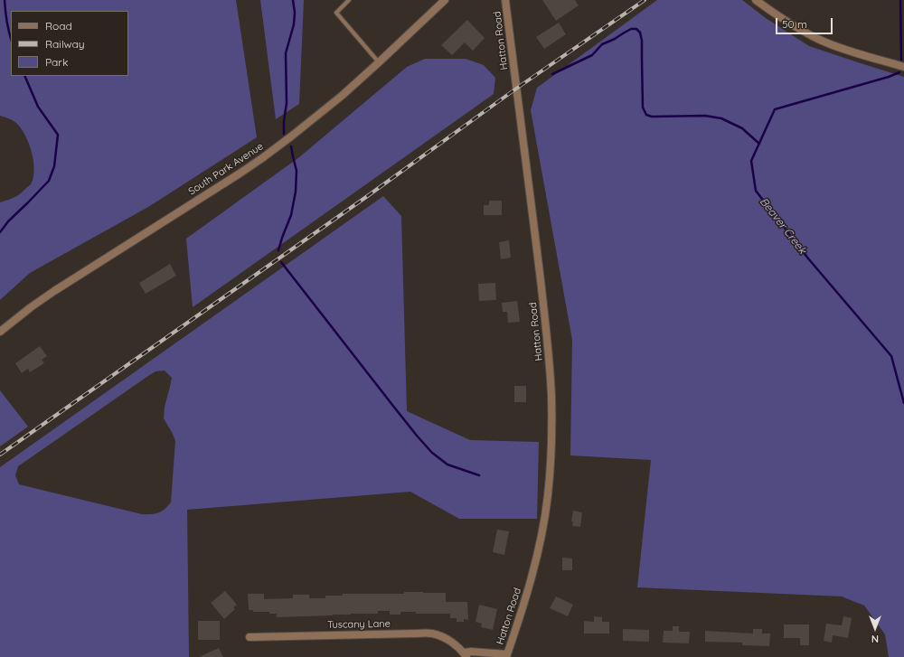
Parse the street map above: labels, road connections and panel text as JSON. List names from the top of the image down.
{
  "streets": {
    "street": ["Hatton Road", "South Park Avenue", "Tuscany Lane"]
  },
  "crossings": [
    ["Hatton Road", "Tuscany Lane"]
  ],
  "water": ["Beaver Creek"],
  "legend": ["Road", "Railway", "Park"],
  "scale_bar": "50 m",
  "north": "bottom"
}
